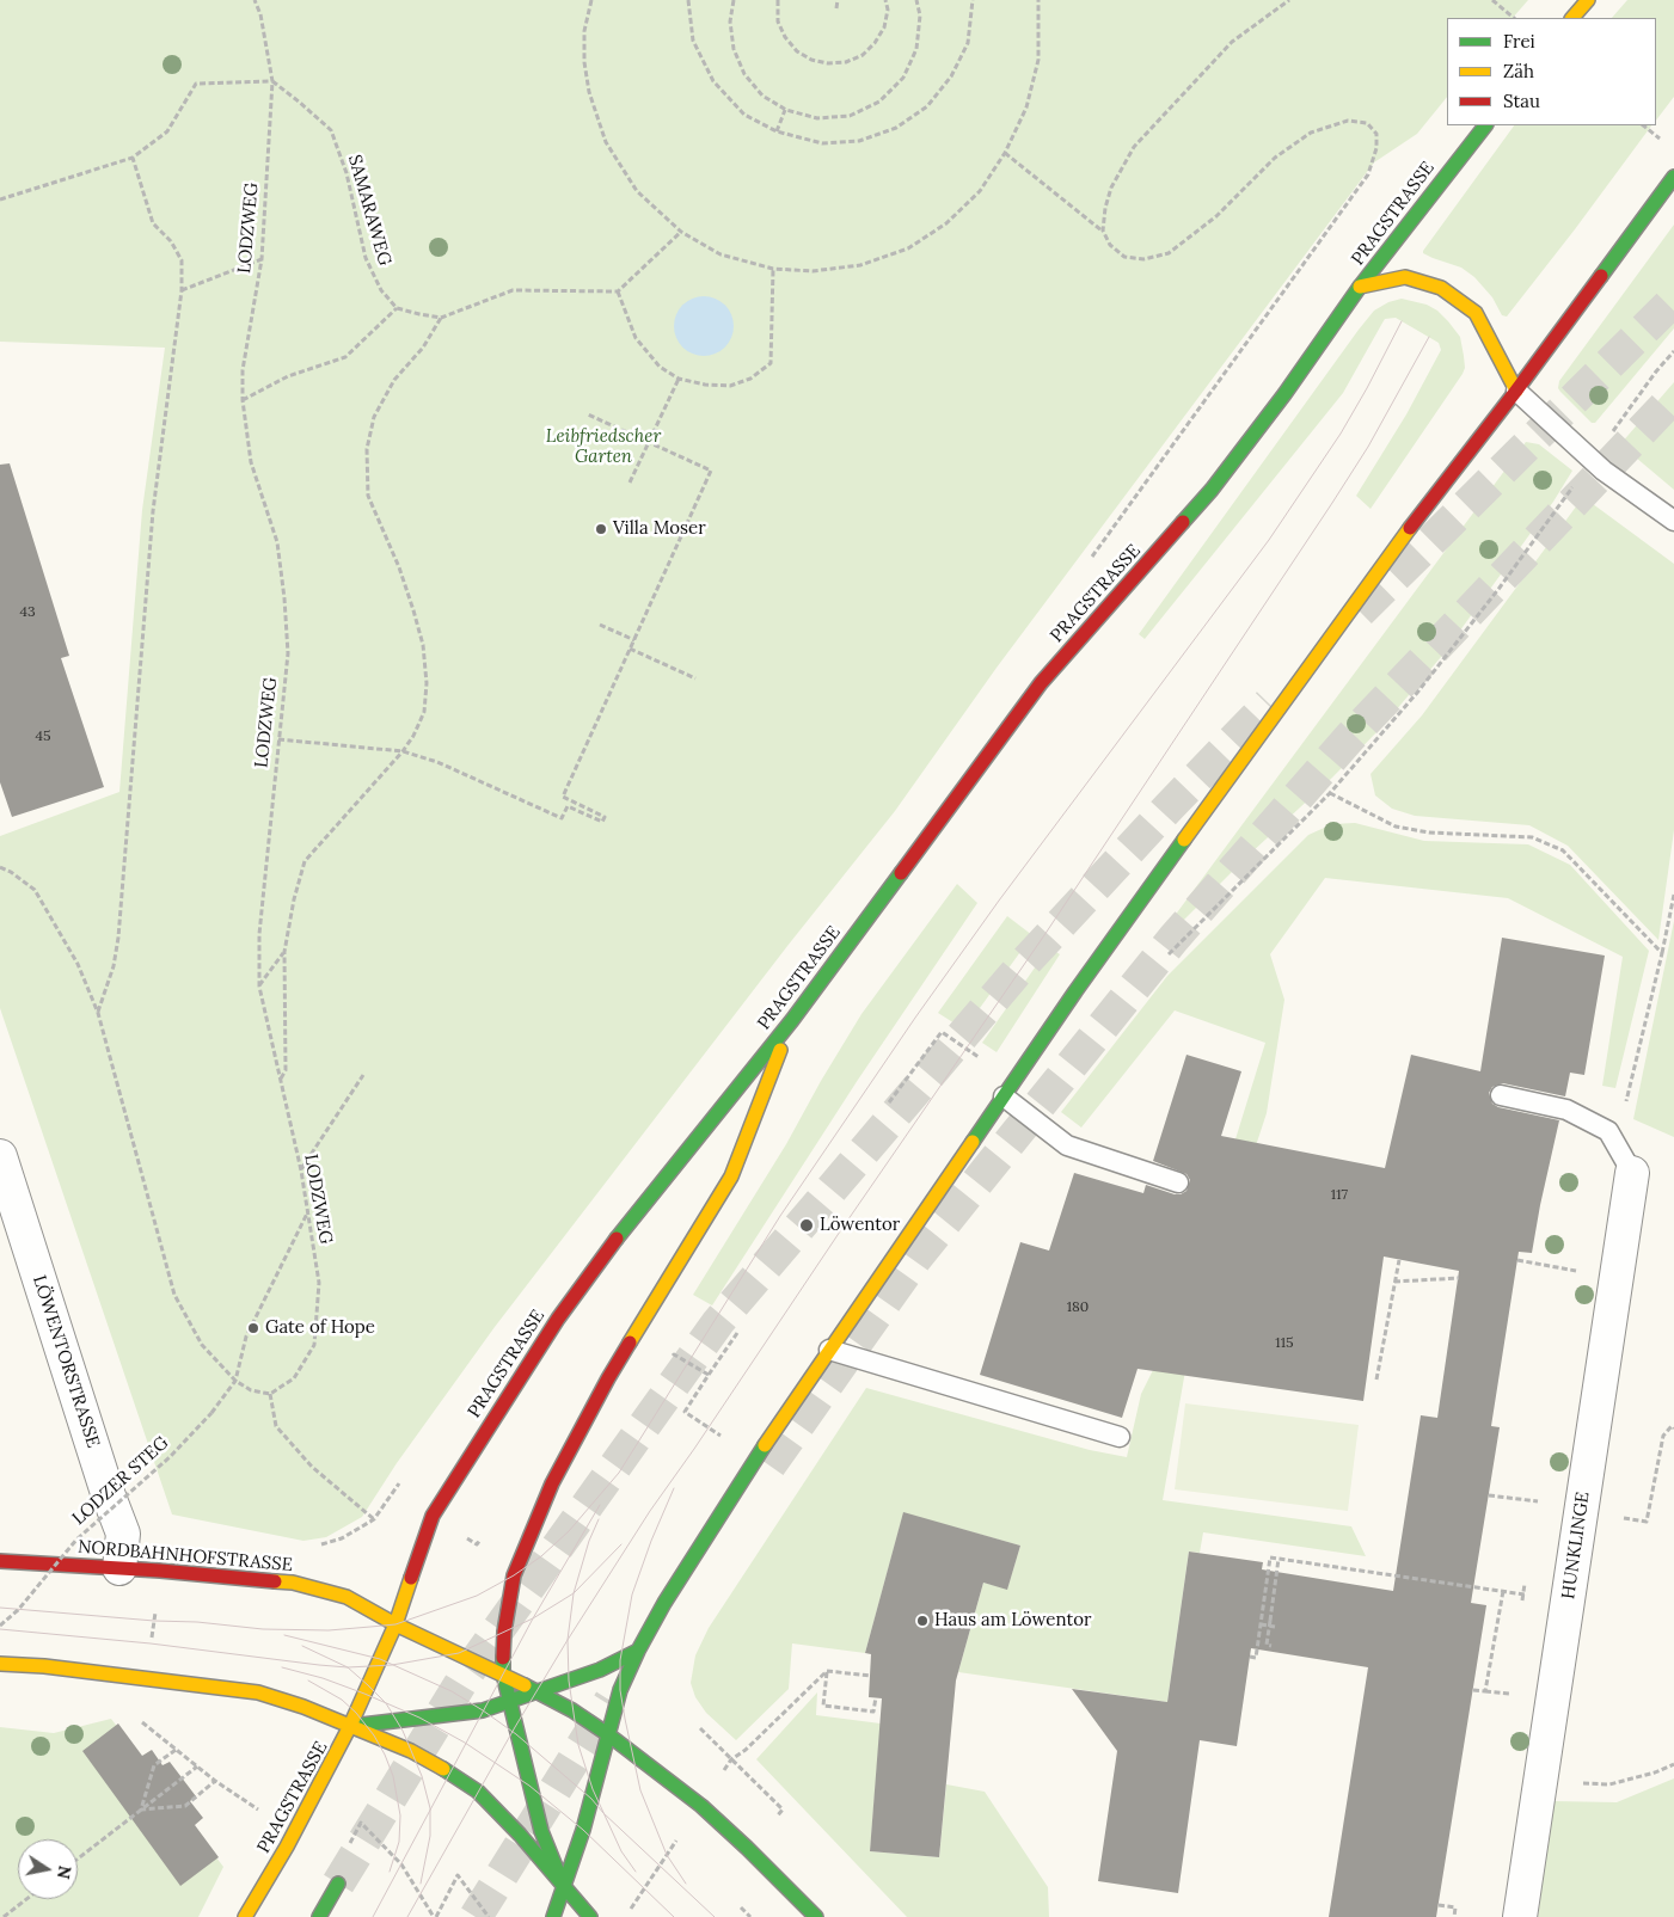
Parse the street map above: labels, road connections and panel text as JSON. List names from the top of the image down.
{
  "streets": {
    "main road": ["PRAGSTRASSE", "NORDBAHNHOFSTRASSE"],
    "street": ["LÖWENTORSTRASSE", "HUNKLINGE"],
    "path": ["SAMARAWEG", "LODZWEG", "LODZER STEG"]
  },
  "crossings": [
    ["SAMARAWEG", "LODZWEG"],
    ["PRAGSTRASSE", "NORDBAHNHOFSTRASSE"],
    ["LÖWENTORSTRASSE", "NORDBAHNHOFSTRASSE"]
  ],
  "parks": ["Leibfriedscher Garten"],
  "places": [
    "Villa Moser",
    "Löwentor",
    "Gate of Hope",
    "Haus am Löwentor"
  ],
  "house_numbers": [
    "43",
    "45",
    "117",
    "180",
    "115"
  ],
  "legend": ["Frei", "Zäh", "Stau"],
  "north": "right"
}
